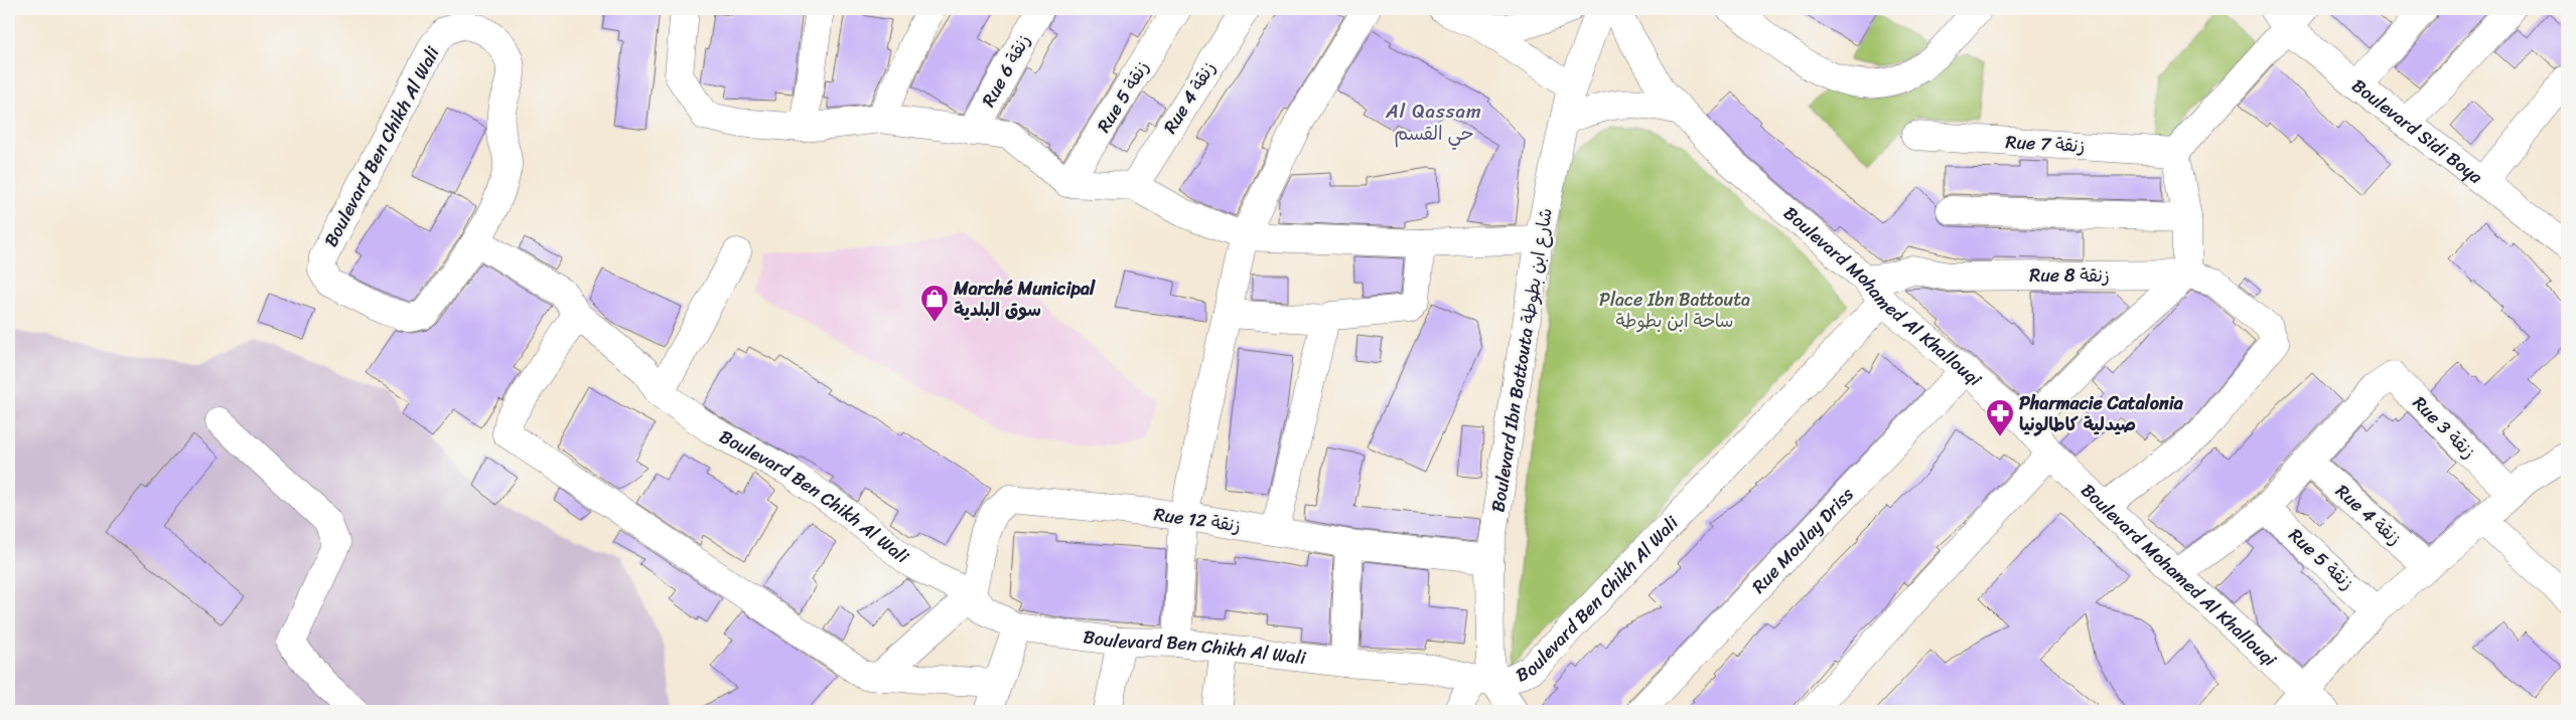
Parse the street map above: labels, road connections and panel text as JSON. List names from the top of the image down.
{
  "streets": {
    "street": [
      "Rue 6 زنقة",
      "Rue 5 زنقة",
      "Rue 4 زنقة",
      "Boulevard Sidi Boya",
      "Rue 7 زنقة",
      "Boulevard Ben Chikh Al Wali",
      "Rue 8 زنقة",
      "Boulevard Mohamed Al Khallouqi",
      "Boulevard Ibn Battouta شارع ابن بطوطة",
      "Rue 3 زنقة",
      "Rue 12 زنقة",
      "Rue Moulay Driss"
    ]
  },
  "crossings": [
    ["Rue 4 زنقة", "Rue 3 زنقة"],
    ["Boulevard Ben Chikh Al Wali", "Boulevard Mohamed Al Khallouqi"],
    ["Boulevard Ben Chikh Al Wali", "Boulevard Ibn Battouta شارع ابن بطوطة"],
    ["Boulevard Ben Chikh Al Wali", "Rue 12 زنقة"],
    ["Rue 8 زنقة", "Boulevard Mohamed Al Khallouqi"],
    ["Boulevard Mohamed Al Khallouqi", "Rue Moulay Driss"],
    ["Boulevard Ibn Battouta شارع ابن بطوطة", "Rue 12 زنقة"]
  ],
  "districts": ["Al Qassam حي القسم"],
  "parks": ["Place Ibn Battouta ساحة ابن بطوطة"],
  "places": {
    "shop": ["Marché Municipal سوق البلدية"],
    "pharmacy": ["Pharmacie Catalonia صيدلية كاطالونيا"]
  }
}
